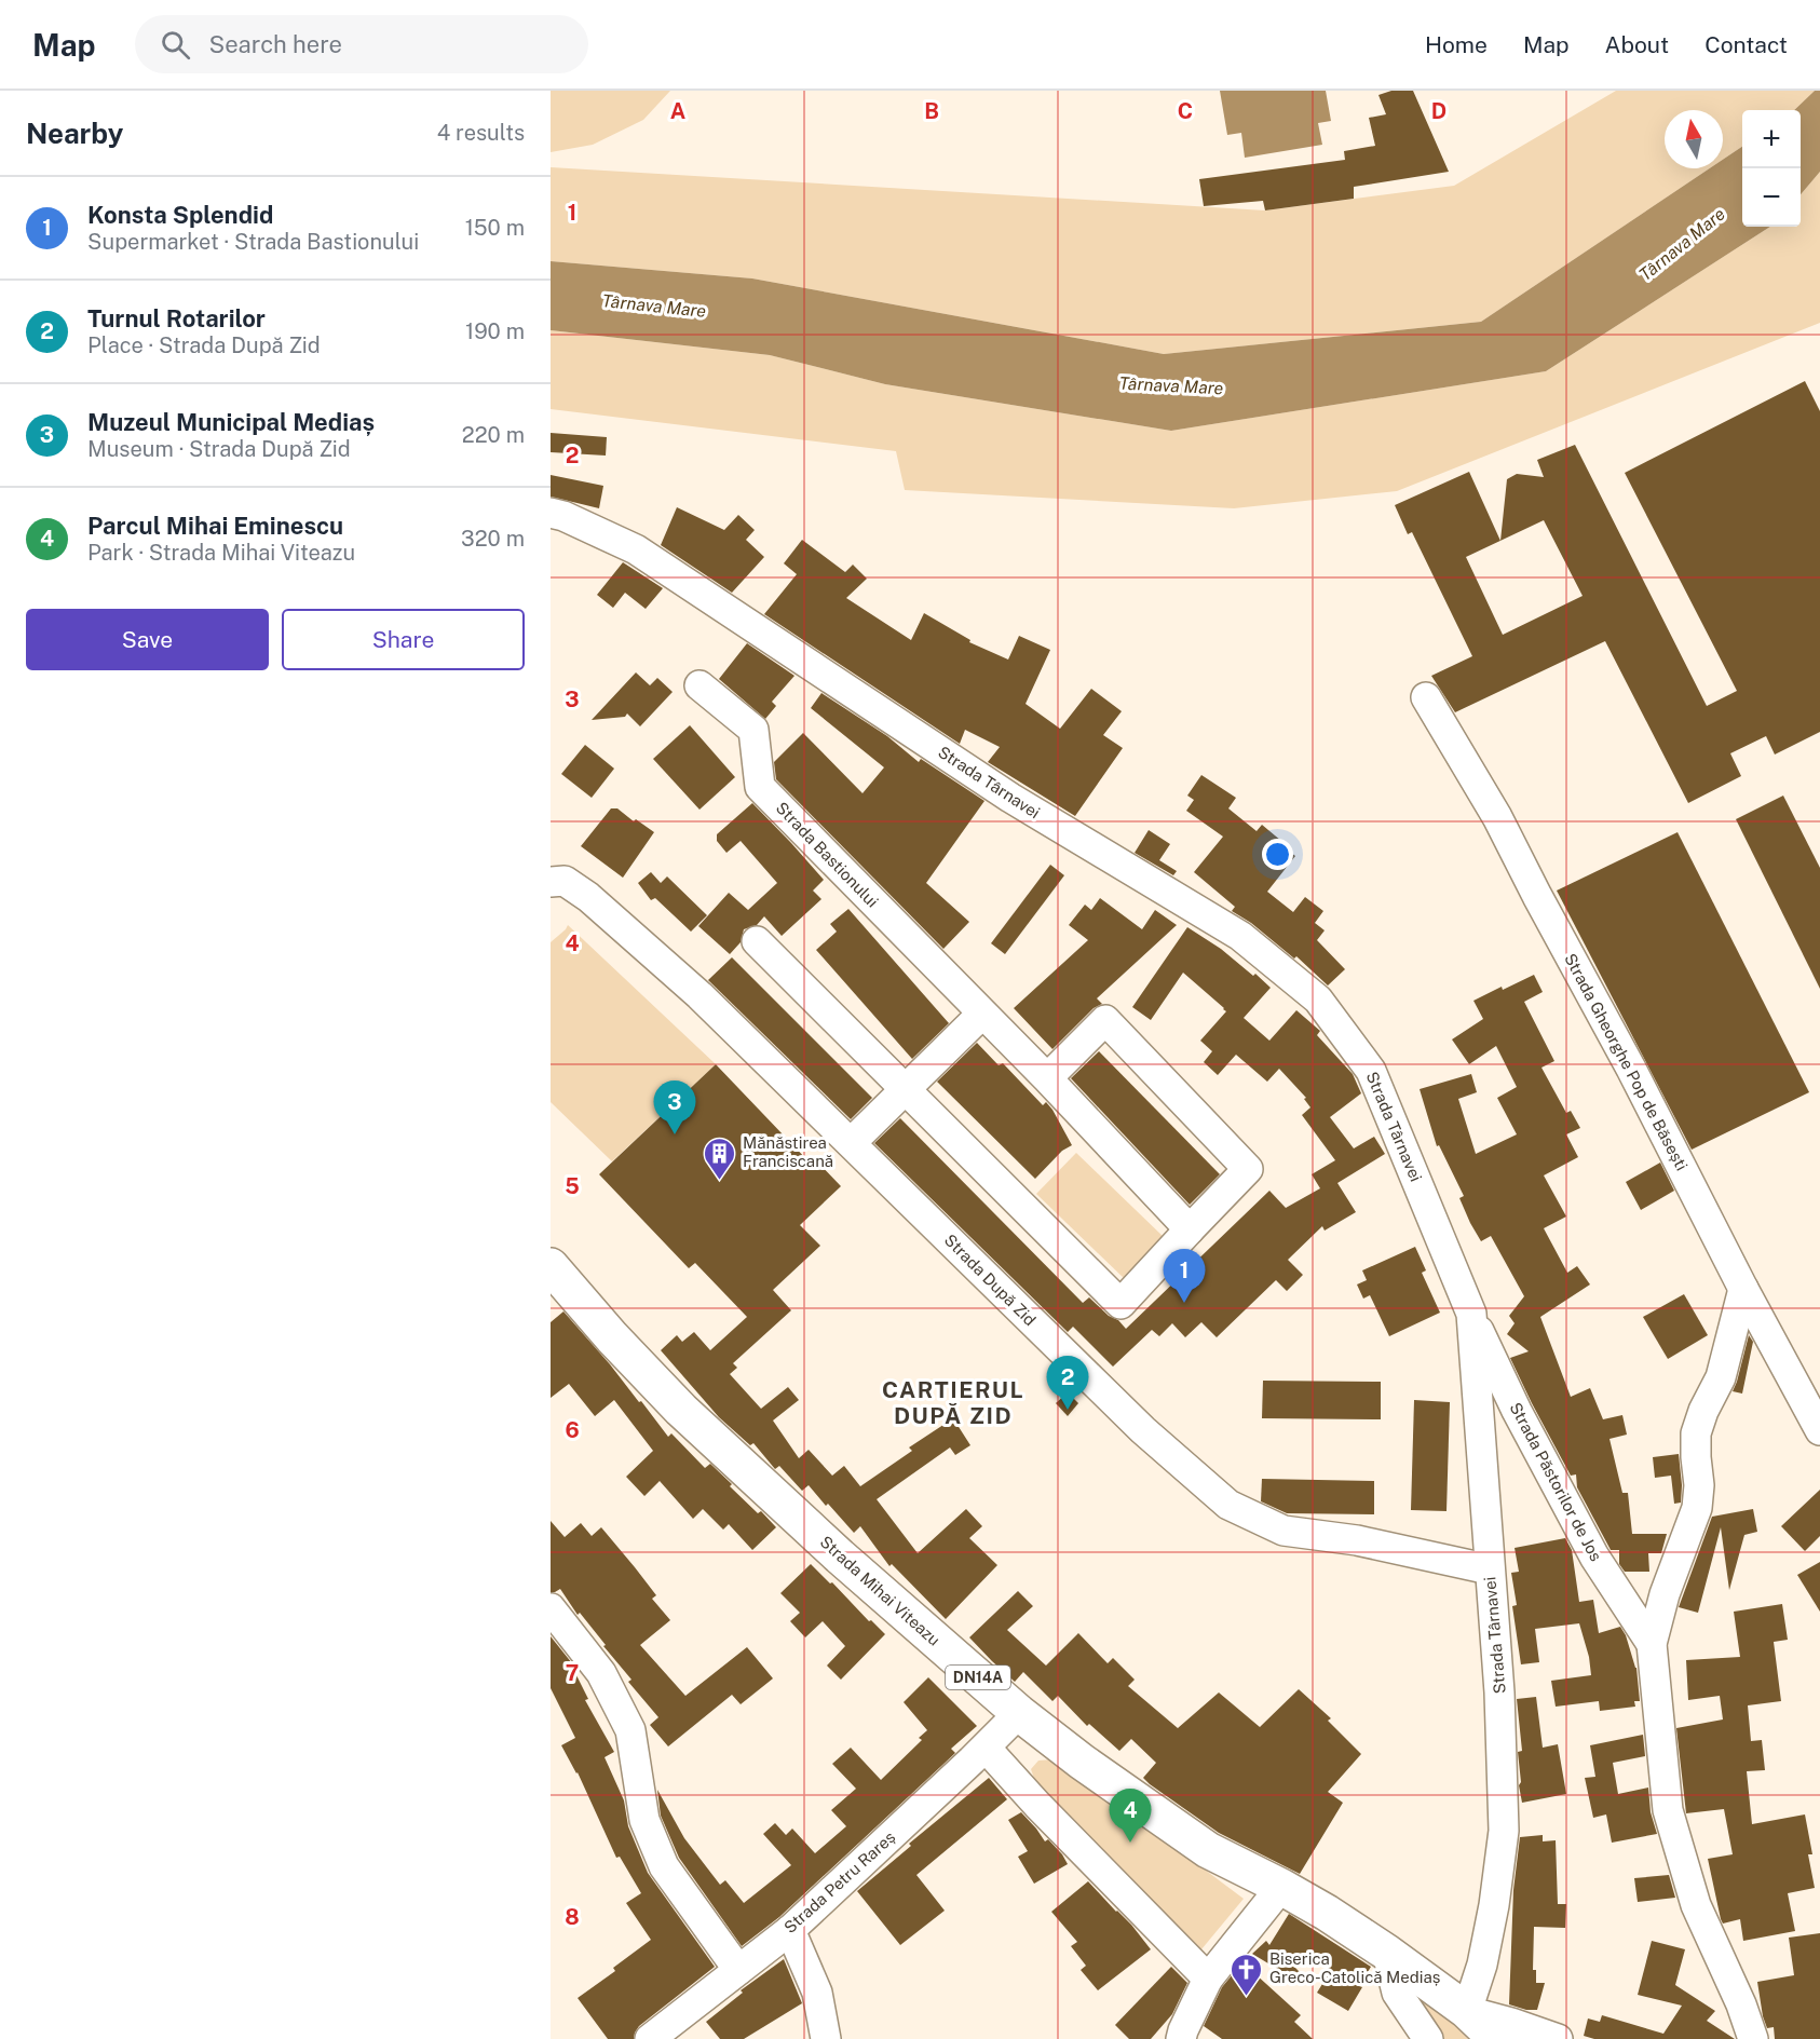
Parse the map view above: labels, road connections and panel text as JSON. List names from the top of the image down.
{
  "streets": {
    "main road": ["Strada Mihai Viteazu", "DN14A"],
    "street": [
      "Strada Târnavei",
      "Strada Bastionului",
      "Strada Gheorghe Pop de Băsești",
      "Strada După Zid",
      "Strada Păstorilor de Jos",
      "Strada Petru Rareș"
    ]
  },
  "crossings": [
    ["Strada Târnavei", "Strada După Zid"],
    ["Strada Târnavei", "Strada Păstorilor de Jos"],
    ["Strada Târnavei", "Strada Mihai Viteazu"],
    ["Strada Târnavei", "DN14A"],
    ["Strada Gheorghe Pop de Băsești", "Strada Păstorilor de Jos"],
    ["Strada Mihai Viteazu", "DN14A"],
    ["Strada Mihai Viteazu", "Strada Petru Rareș"]
  ],
  "districts": ["CARTIERUL DUPĂ ZID"],
  "water": ["Târnava Mare"],
  "places": {
    "building": ["Mănăstirea Franciscană"],
    "church": ["Biserica Greco-Catolică Mediaș"]
  },
  "north": "top",
  "page": {
    "header": "Map",
    "search": "Search here",
    "nav": [
      "Home",
      "Map",
      "About",
      "Contact"
    ],
    "heading": ["Nearby", "4 results"],
    "map_buttons": ["+", "−"],
    "list": [
      {
        "mark": "1",
        "name": "Konsta Splendid",
        "note": "Supermarket · Strada Bastionului",
        "value": "150 m"
      },
      {
        "mark": "2",
        "name": "Turnul Rotarilor",
        "note": "Place · Strada După Zid",
        "value": "190 m"
      },
      {
        "mark": "3",
        "name": "Muzeul Municipal Mediaș",
        "note": "Museum · Strada După Zid",
        "value": "220 m"
      },
      {
        "mark": "4",
        "name": "Parcul Mihai Eminescu",
        "note": "Park · Strada Mihai Viteazu",
        "value": "320 m"
      }
    ],
    "buttons": ["Save", "Share"],
    "pins": [
      "3",
      "1",
      "2",
      "4"
    ]
  },
  "grid": {
    "columns": [
      "A",
      "B",
      "C",
      "D"
    ],
    "rows": [
      "1",
      "2",
      "3",
      "4",
      "5",
      "6",
      "7",
      "8"
    ]
  }
}
